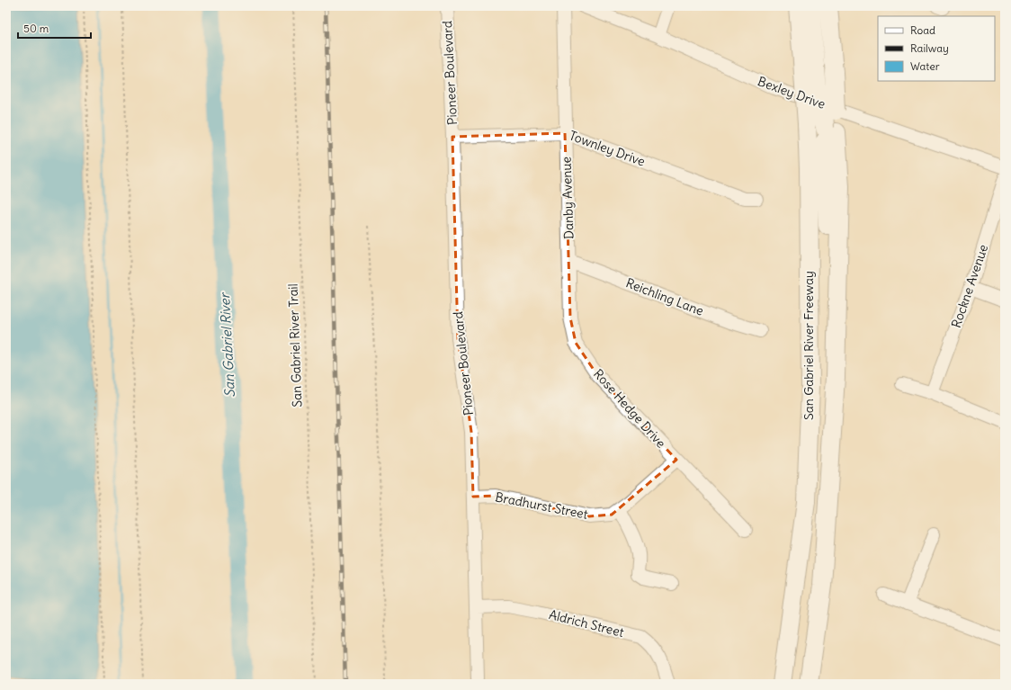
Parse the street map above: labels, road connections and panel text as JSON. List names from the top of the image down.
{
  "streets": {
    "highway": ["San Gabriel River Freeway"],
    "street": [
      "Pioneer Boulevard",
      "Bexley Drive",
      "Townley Drive",
      "Danby Avenue",
      "Rockne Avenue",
      "Reichling Lane",
      "Rose Hedge Drive",
      "Bradhurst Street",
      "Aldrich Street"
    ],
    "path": ["San Gabriel River Trail"]
  },
  "crossings": [
    ["Pioneer Boulevard", "Townley Drive"],
    ["Pioneer Boulevard", "Bradhurst Street"],
    ["Pioneer Boulevard", "Aldrich Street"],
    ["Townley Drive", "Danby Avenue"],
    ["Danby Avenue", "Reichling Lane"],
    ["Danby Avenue", "Rose Hedge Drive"],
    ["Reichling Lane", "Rose Hedge Drive"],
    ["Rose Hedge Drive", "Bradhurst Street"]
  ],
  "water": ["San Gabriel River"],
  "legend": ["Road", "Railway", "Water"],
  "scale_bar": "50 m"
}
